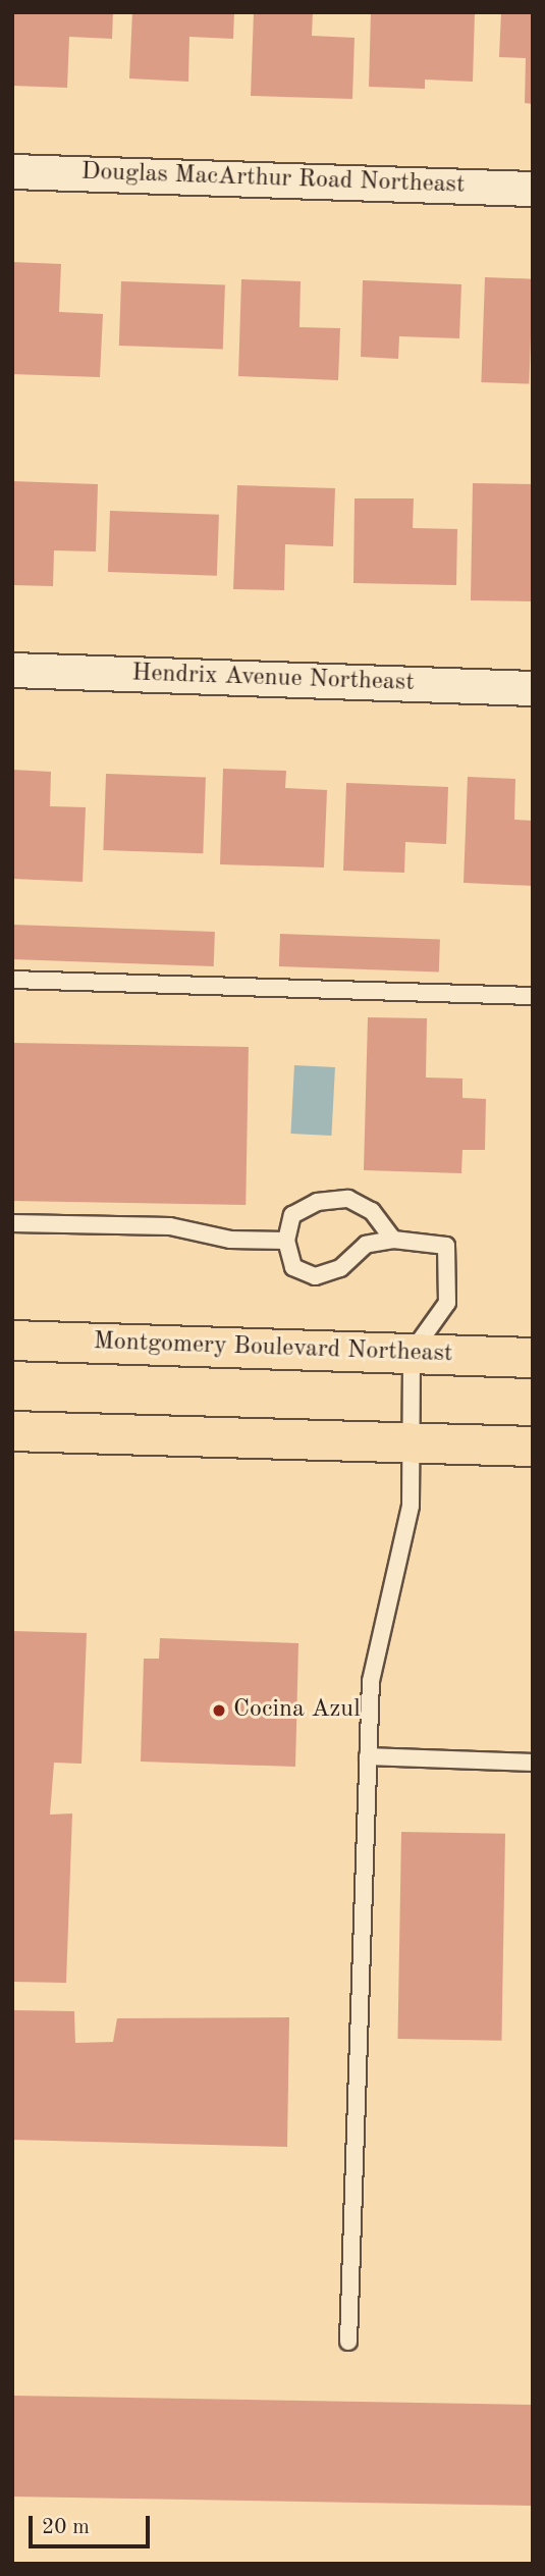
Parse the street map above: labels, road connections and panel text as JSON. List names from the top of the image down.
{
  "streets": {
    "main road": ["Montgomery Boulevard Northeast"],
    "street": ["Douglas MacArthur Road Northeast", "Hendrix Avenue Northeast"]
  },
  "places": ["Cocina Azul"],
  "scale_bar": "20 m"
}
